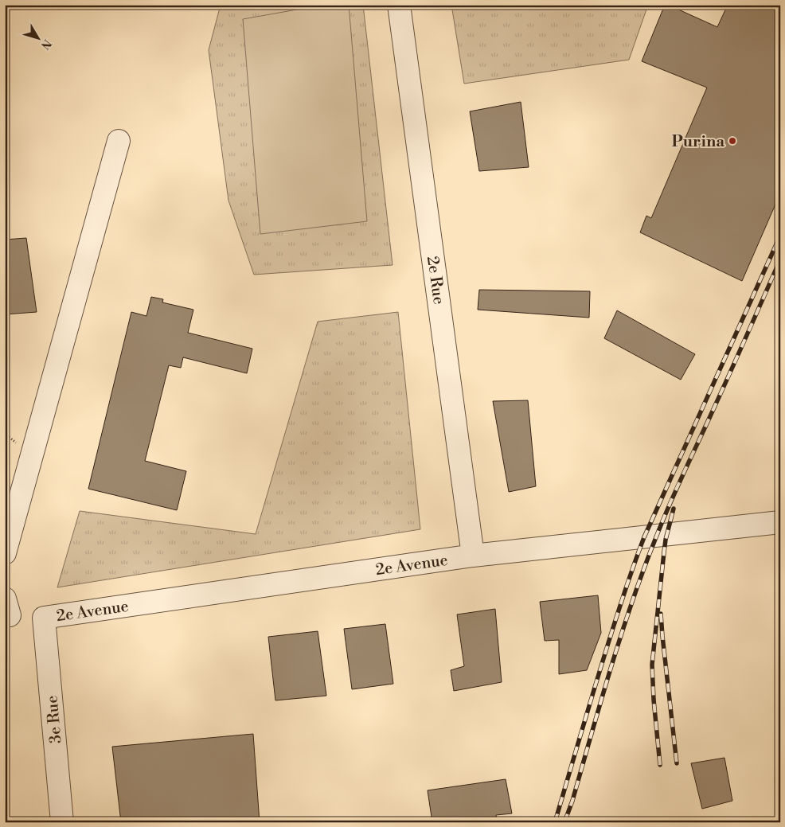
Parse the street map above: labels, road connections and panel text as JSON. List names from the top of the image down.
{
  "streets": {
    "street": ["2e Rue", "2e Avenue", "3e Rue"]
  },
  "crossings": [
    ["2e Rue", "2e Avenue"],
    ["2e Avenue", "3e Rue"]
  ],
  "places": ["Purina"],
  "north": "bottom right"
}
